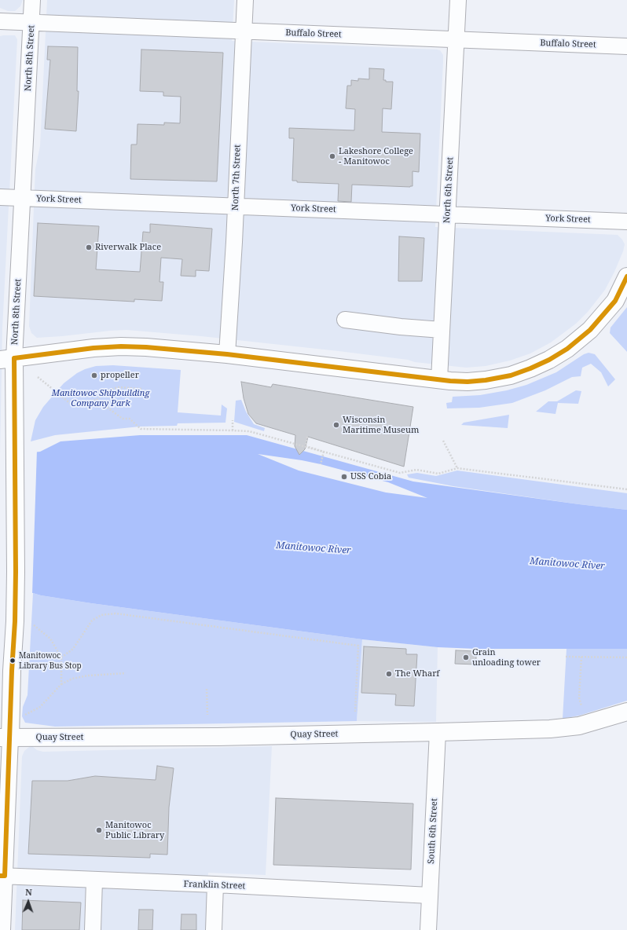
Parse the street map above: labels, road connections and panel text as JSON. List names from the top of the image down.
{
  "streets": {
    "main road": ["North 8th Street", "Quay Street"],
    "street": [
      "Buffalo Street",
      "North 7th Street",
      "North 6th Street",
      "York Street",
      "South 6th Street",
      "Franklin Street"
    ]
  },
  "crossings": [
    ["Buffalo Street", "North 8th Street"],
    ["Buffalo Street", "North 7th Street"],
    ["Buffalo Street", "North 6th Street"],
    ["North 8th Street", "York Street"],
    ["North 8th Street", "Quay Street"],
    ["North 7th Street", "York Street"],
    ["North 6th Street", "York Street"],
    ["Quay Street", "South 6th Street"],
    ["South 6th Street", "Franklin Street"]
  ],
  "water": ["Manitowoc River"],
  "parks": ["Manitowoc Shipbuilding Company Park"],
  "places": [
    "Lakeshore College - Manitowoc",
    "Riverwalk Place",
    "propeller",
    "Wisconsin Maritime Museum",
    "USS Cobia",
    "Grain unloading tower",
    "Manitowoc Library Bus Stop",
    "The Wharf",
    "Manitowoc Public Library"
  ],
  "north": "top"
}
